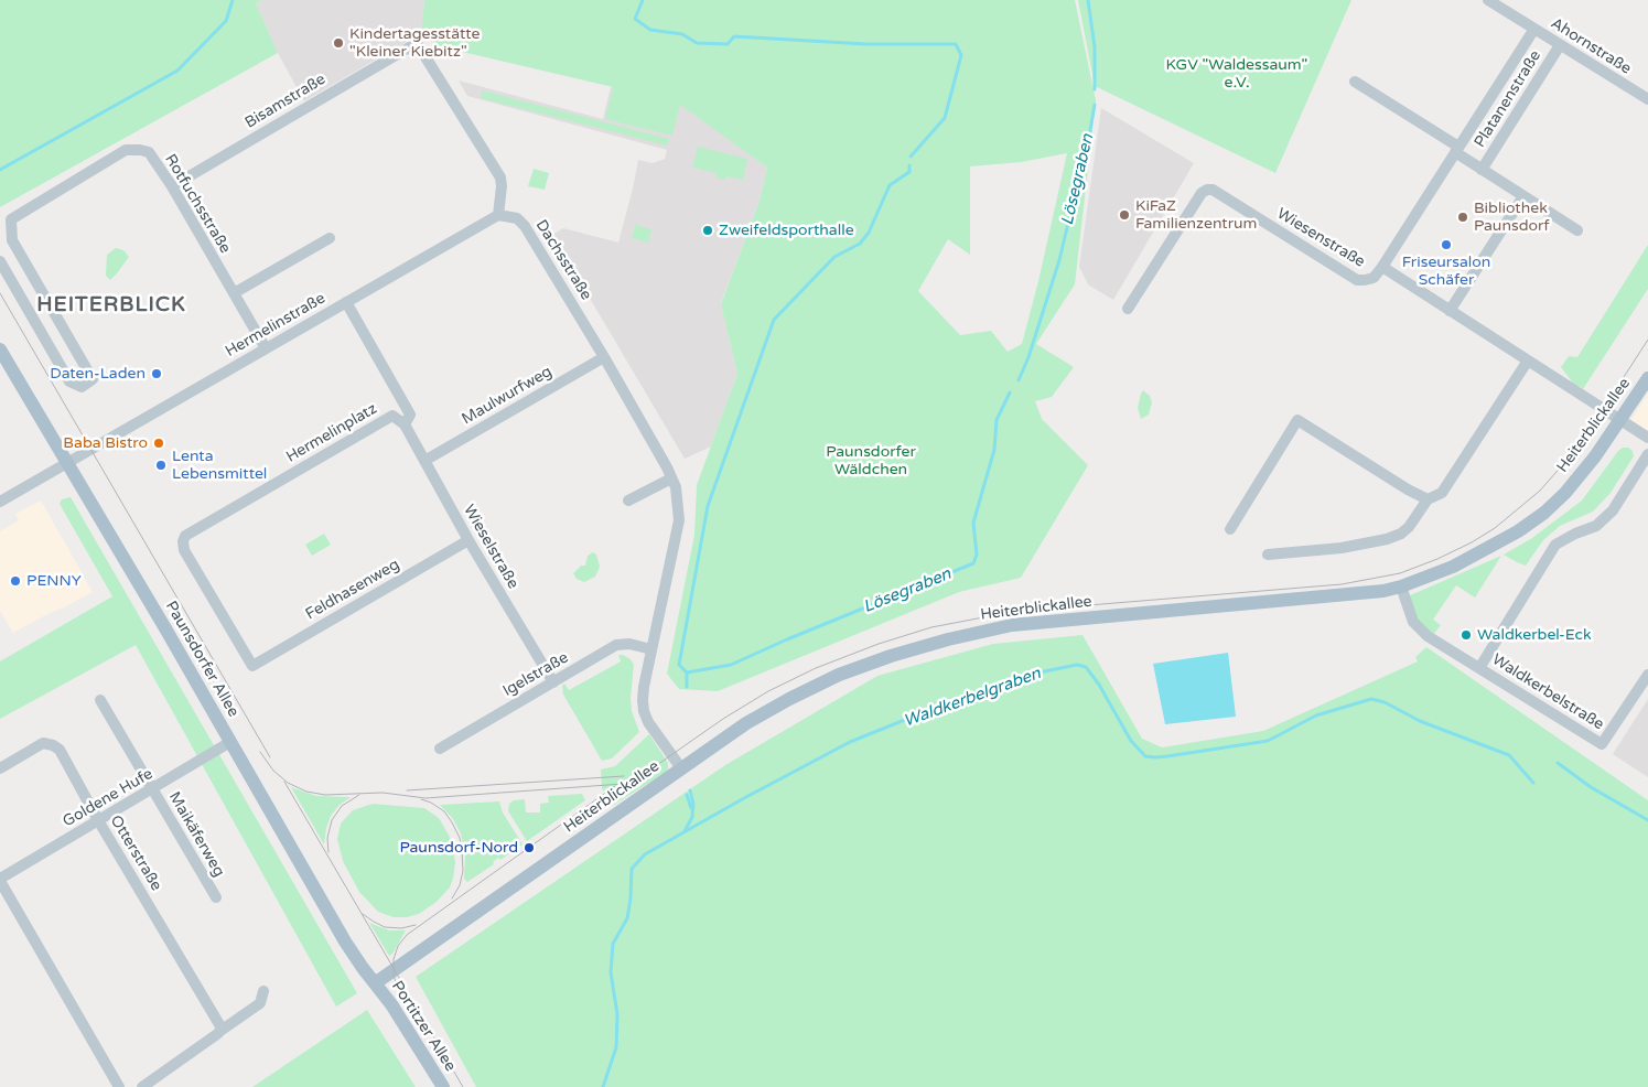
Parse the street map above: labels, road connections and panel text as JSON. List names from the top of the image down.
{
  "streets": {
    "main road": ["Heiterblickallee", "Paunsdorfer Allee", "Portitzer Allee"],
    "street": [
      "Ahornstraße",
      "Platanenstraße",
      "Bisamstraße",
      "Rotfuchsstraße",
      "Wiesenstraße",
      "Dachsstraße",
      "Hermelinstraße",
      "Maulwurfweg",
      "Hermelinplatz",
      "Wieselstraße",
      "Feldhasenweg",
      "Igelstraße",
      "Waldkerbelstraße",
      "Goldene Hufe",
      "Maikäferweg",
      "Otterstraße"
    ]
  },
  "crossings": [
    ["Ahornstraße", "Platanenstraße"],
    ["Platanenstraße", "Wiesenstraße"],
    ["Bisamstraße", "Rotfuchsstraße"],
    ["Bisamstraße", "Dachsstraße"],
    ["Bisamstraße", "Hermelinstraße"],
    ["Rotfuchsstraße", "Hermelinstraße"],
    ["Wiesenstraße", "Heiterblickallee"],
    ["Dachsstraße", "Hermelinstraße"],
    ["Dachsstraße", "Maulwurfweg"],
    ["Dachsstraße", "Heiterblickallee"],
    ["Dachsstraße", "Igelstraße"],
    ["Hermelinstraße", "Paunsdorfer Allee"],
    ["Maulwurfweg", "Wieselstraße"],
    ["Heiterblickallee", "Paunsdorfer Allee"],
    ["Heiterblickallee", "Waldkerbelstraße"],
    ["Heiterblickallee", "Portitzer Allee"],
    ["Hermelinplatz", "Wieselstraße"],
    ["Hermelinplatz", "Feldhasenweg"],
    ["Wieselstraße", "Feldhasenweg"],
    ["Wieselstraße", "Igelstraße"],
    ["Paunsdorfer Allee", "Goldene Hufe"],
    ["Paunsdorfer Allee", "Portitzer Allee"],
    ["Goldene Hufe", "Maikäferweg"],
    ["Goldene Hufe", "Otterstraße"]
  ],
  "districts": ["HEITERBLICK"],
  "water": ["Lösegraben", "Waldkerbelgraben"],
  "parks": ["KGV \"Waldessaum\" e.V.", "Paunsdorfer Wäldchen"],
  "places": [
    "Kindertagesstätte \"Kleiner Kiebitz\"",
    "KiFaZ Familienzentrum",
    "Bibliothek Paunsdorf",
    "Zweifeldsporthalle",
    "Friseursalon Schäfer",
    "Daten-Laden",
    "Baba Bistro",
    "Lenta Lebensmittel",
    "PENNY",
    "Waldkerbel-Eck",
    "Paunsdorf-Nord"
  ]
}
